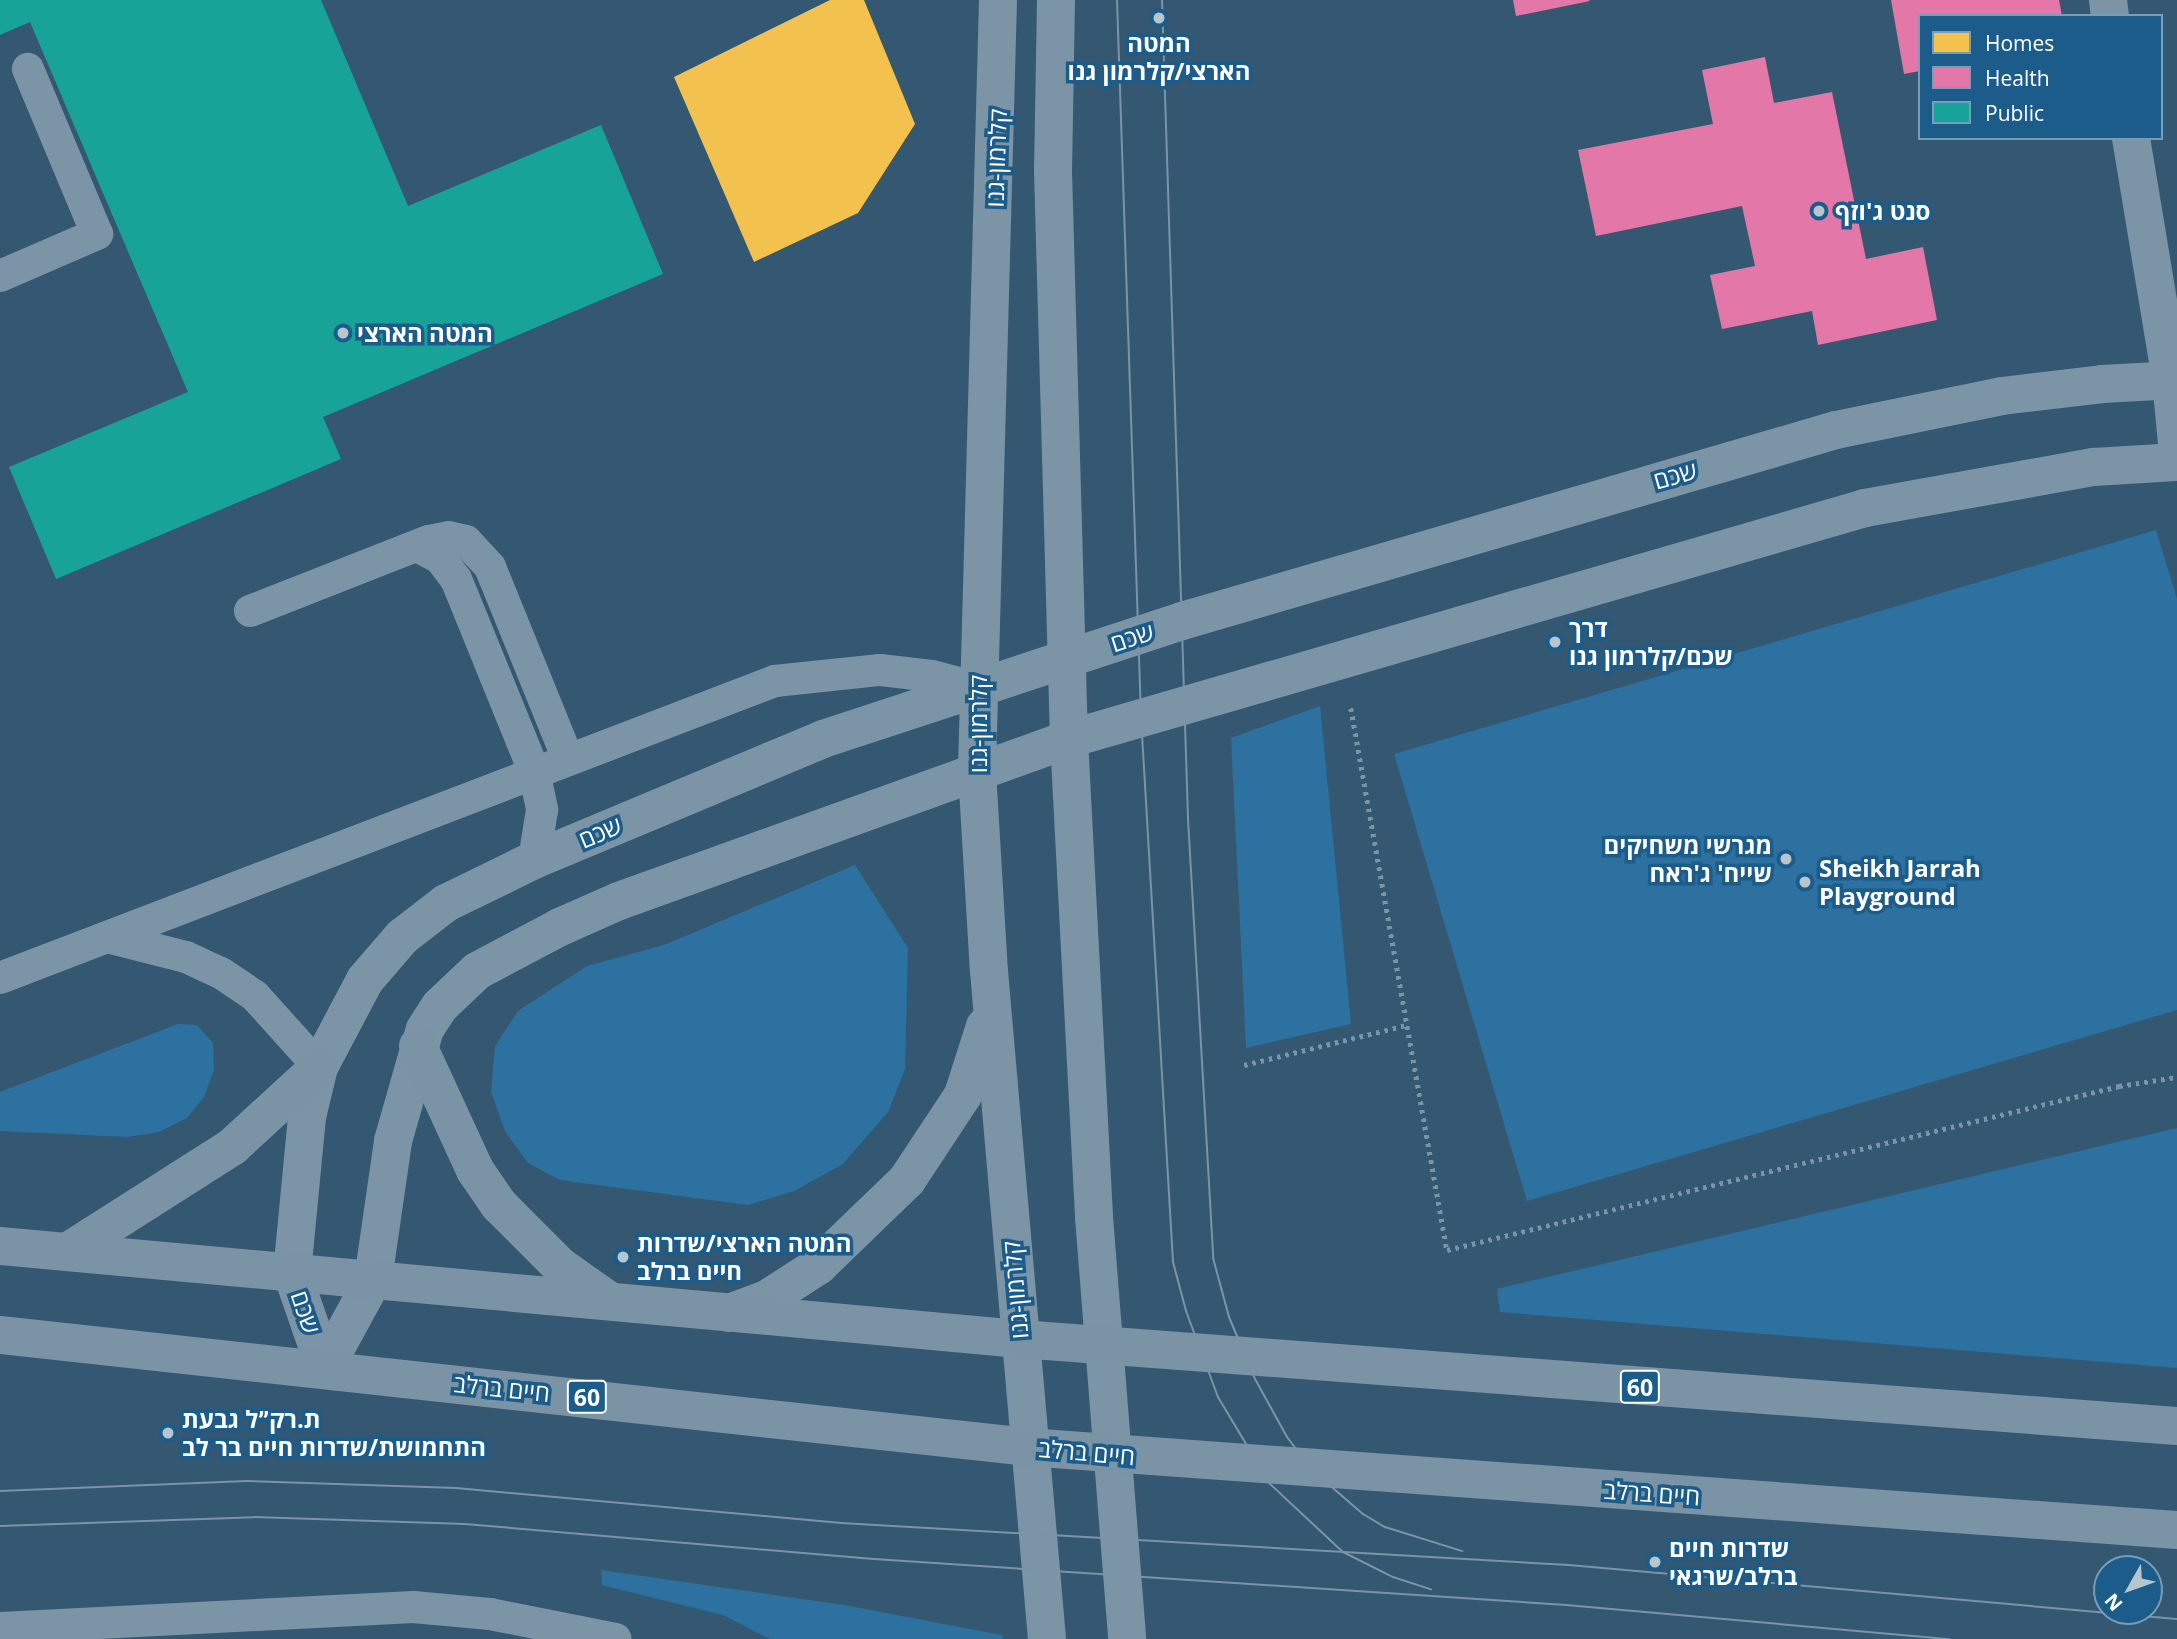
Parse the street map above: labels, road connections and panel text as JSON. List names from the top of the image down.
{
  "streets": {
    "highway": ["60", "חיים ברלב"],
    "street": ["קלרמון-גנו", "שכם"]
  },
  "crossings": [
    ["קלרמון-גנו", "שכם"],
    ["קלרמון-גנו", "60"],
    ["קלרמון-גנו", "חיים ברלב"],
    ["שכם", "60"],
    ["שכם", "חיים ברלב"]
  ],
  "places": [
    "המטה הארצי/קלרמון גנו",
    "סנט ג'וזף",
    "המטה הארצי",
    "דרך שכם/קלרמון גנו",
    "מגרשי משחיקים שייח' ג'ראח",
    "Sheikh Jarrah Playground",
    "המטה הארצי/שדרות חיים ברלב",
    "ת.רק״ל גבעת התחמושת/שדרות חיים בר לב",
    "שדרות חיים ברלב/שרגאי"
  ],
  "legend": ["Homes", "Health", "Public"],
  "north": "bottom left"
}
